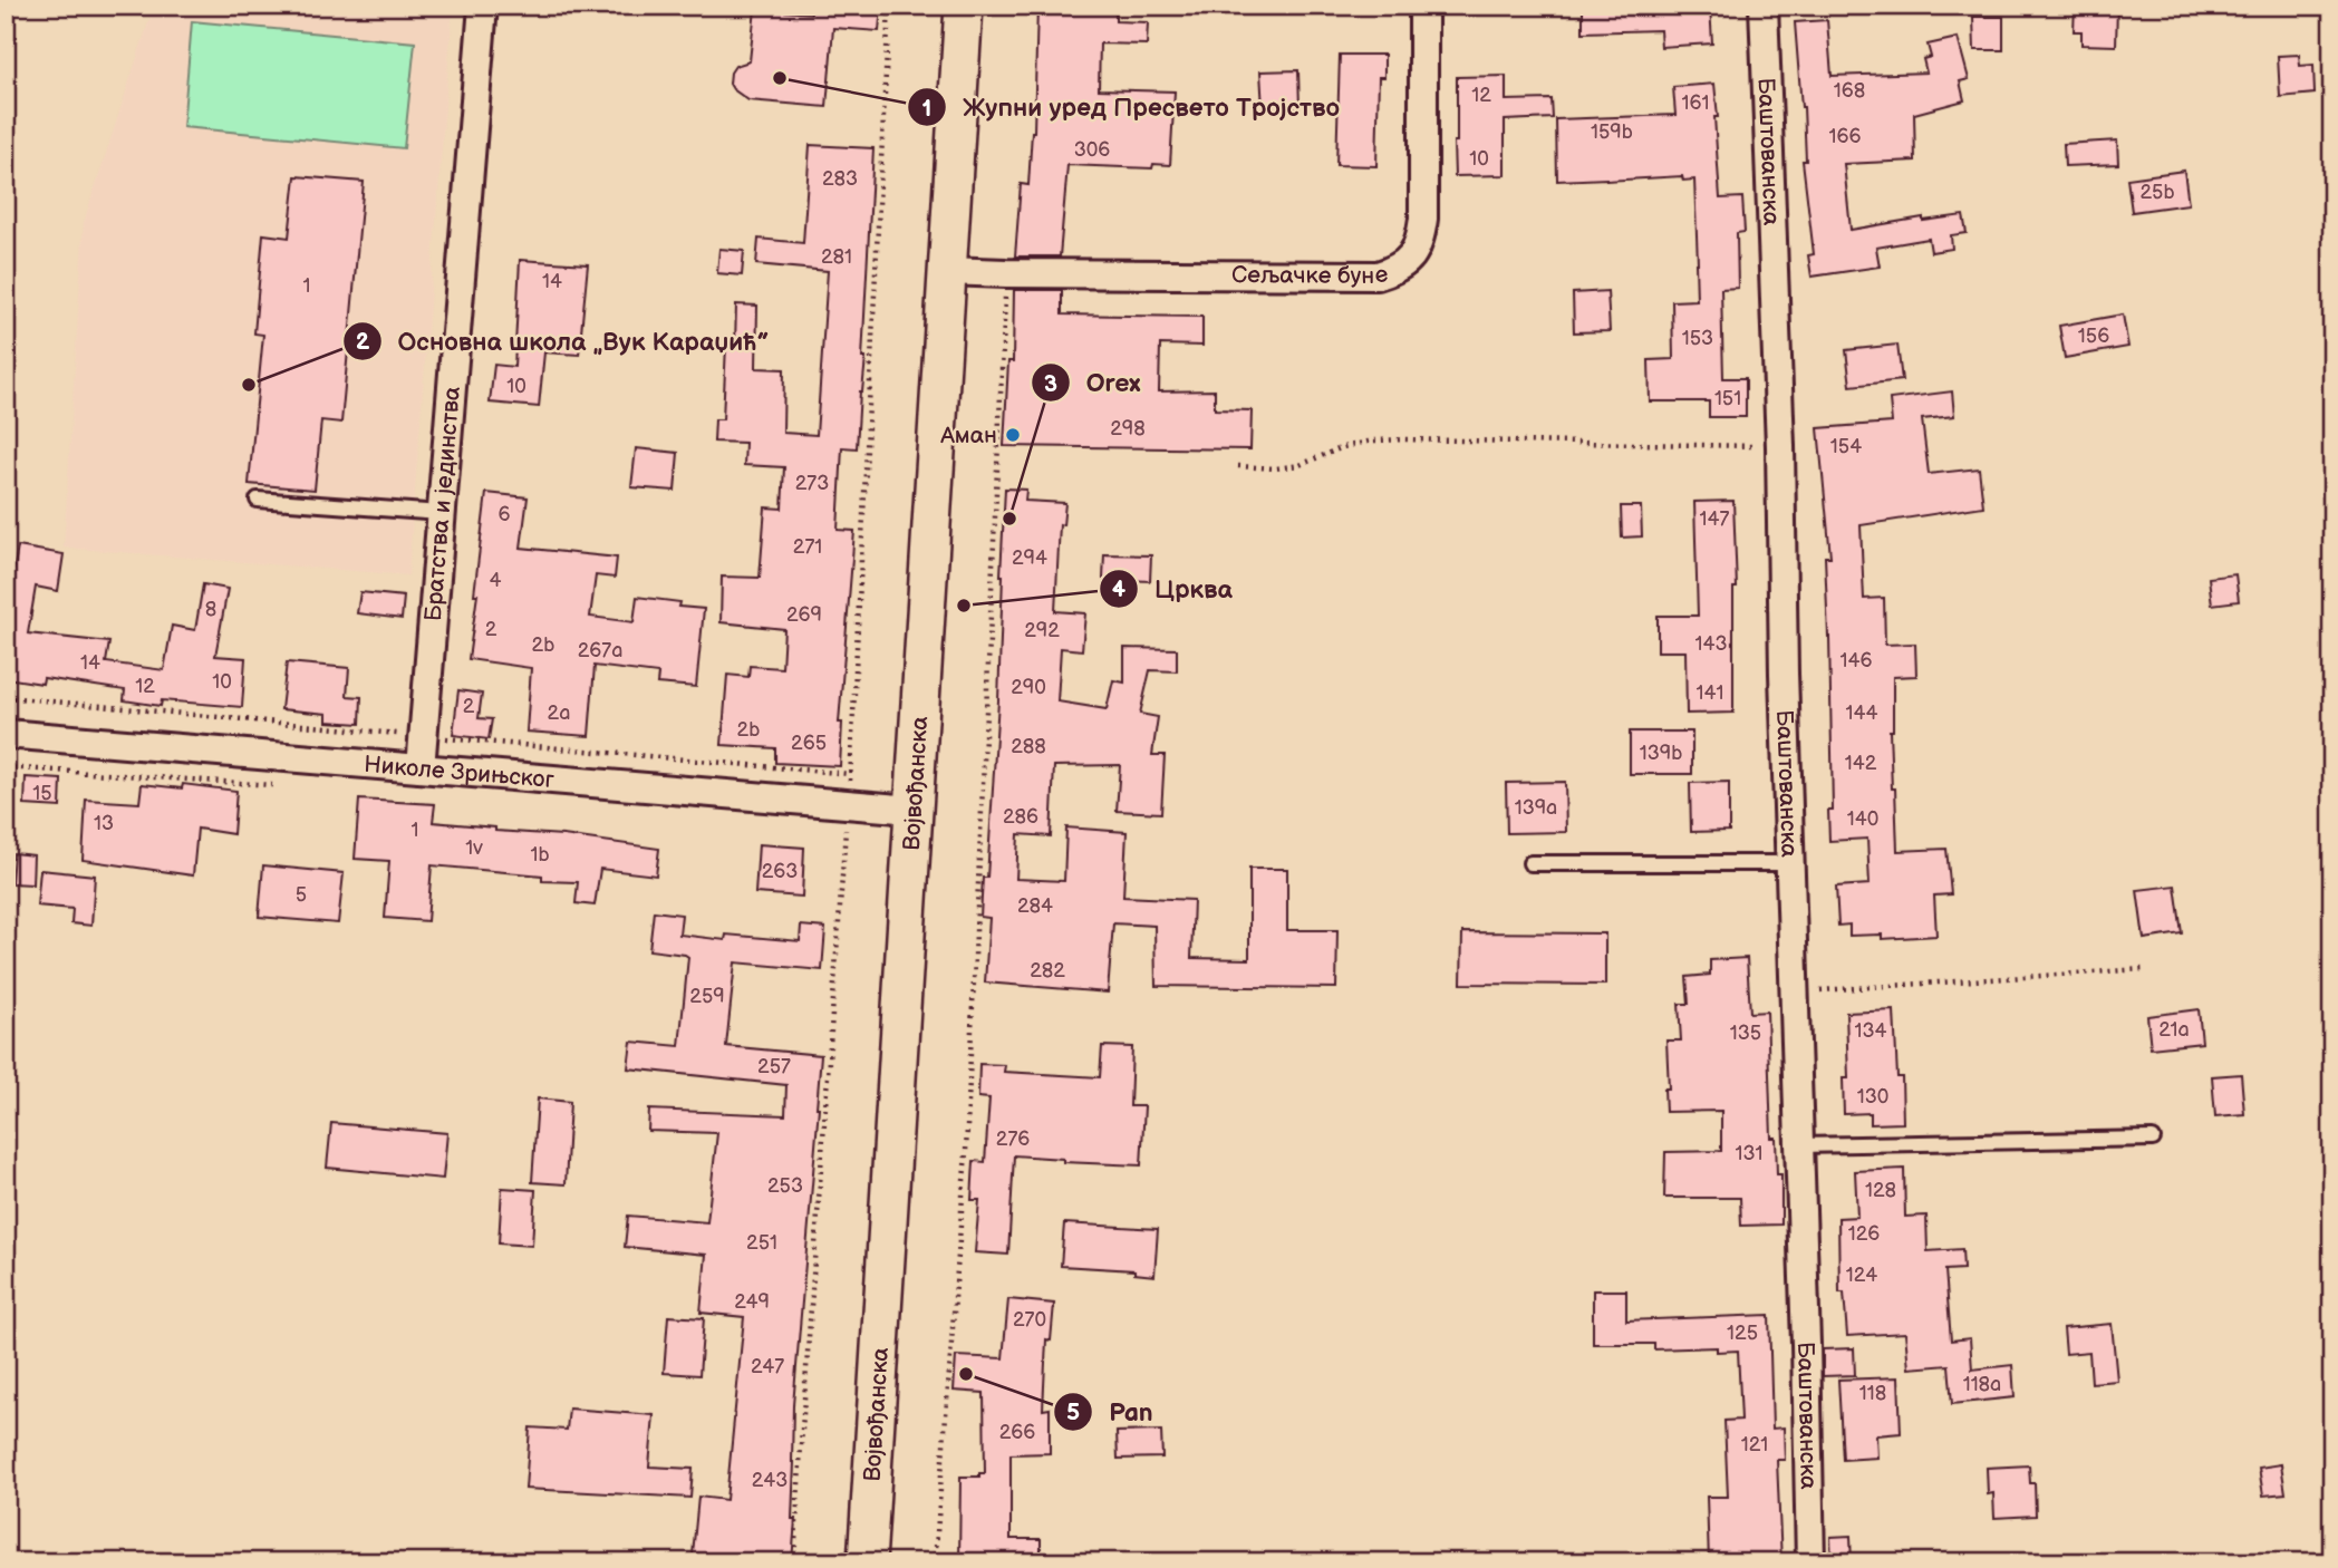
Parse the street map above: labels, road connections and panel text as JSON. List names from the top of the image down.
{
  "streets": {
    "main road": ["Војвођанска"],
    "street": [
      "Баштованска",
      "Сељачке буне",
      "Братства и јединства",
      "Николе Зрињског"
    ]
  },
  "crossings": [
    ["Сељачке буне", "Војвођанска"],
    ["Братства и јединства", "Николе Зрињског"],
    ["Николе Зрињског", "Војвођанска"]
  ],
  "places": [
    "Жупни уред Пресвето Тројство",
    "Основна школа „Вук Караџић”",
    "Аман",
    "Orex",
    "Црква",
    "Pan"
  ],
  "house_numbers": [
    "168",
    "12",
    "161",
    "159b",
    "166",
    "306",
    "10",
    "283",
    "25b",
    "281",
    "14",
    "1",
    "156",
    "153",
    "10",
    "151",
    "298",
    "154",
    "273",
    "6",
    "147",
    "271",
    "294",
    "4",
    "8",
    "269",
    "2",
    "292",
    "143",
    "2b",
    "267a",
    "146",
    "14",
    "10",
    "12",
    "290",
    "141",
    "2",
    "2a",
    "144",
    "2b",
    "265",
    "288",
    "139b",
    "142",
    "15",
    "139a",
    "286",
    "140",
    "13",
    "1",
    "1v",
    "1b",
    "263",
    "5",
    "284",
    "282",
    "259",
    "21a",
    "134",
    "135",
    "257",
    "130",
    "276",
    "131",
    "253",
    "128",
    "126",
    "251",
    "124",
    "249",
    "270",
    "125",
    "247",
    "118a",
    "118",
    "266",
    "121",
    "243"
  ]
}
